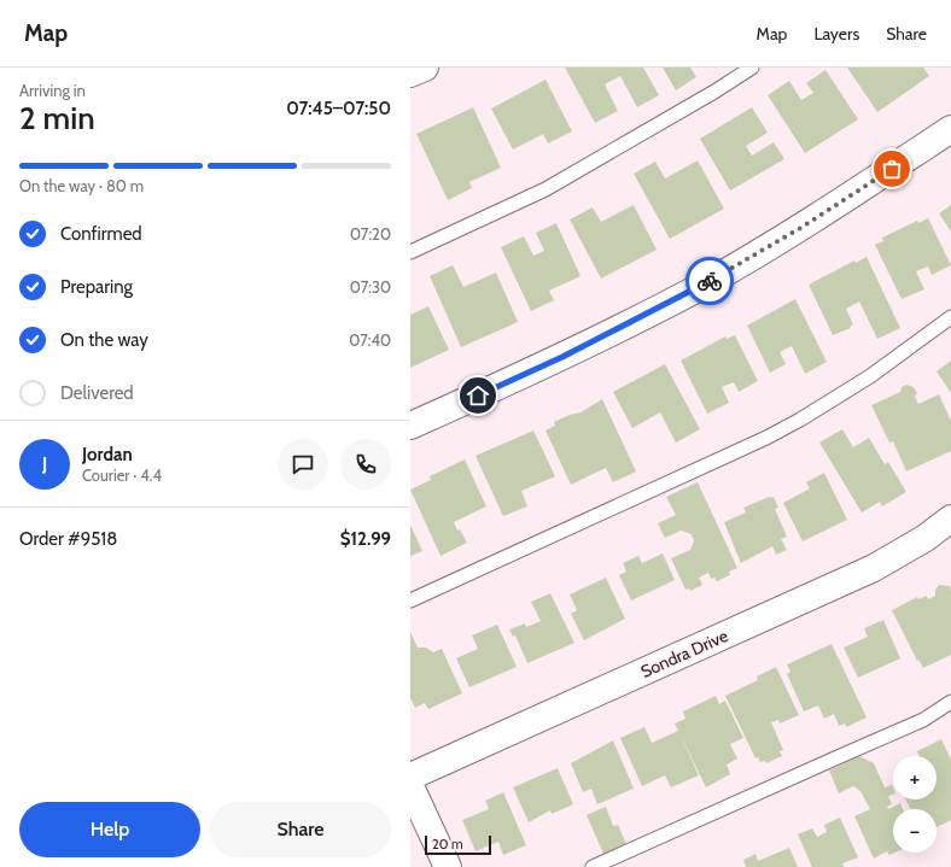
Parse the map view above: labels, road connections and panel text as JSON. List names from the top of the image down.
{
  "streets": {
    "street": ["Sondra Drive"]
  },
  "scale_bar": "20 m",
  "page": {
    "header": "Map",
    "nav": ["Map", "Layers", "Share"],
    "heading": ["2 min", "Arriving in", "07:45–07:50"],
    "panel": [
      "Jordan",
      "Courier · 4.4",
      "Order #9518",
      "$12.99"
    ],
    "bar": "On the way · 80 m",
    "list": [
      ["Confirmed", "07:20"],
      ["Preparing", "07:30"],
      ["On the way", "07:40"],
      "Delivered"
    ],
    "round": "J",
    "map_buttons": ["+", "−"],
    "buttons": ["Help", "Share"],
    "scale": "20 m"
  }
}
